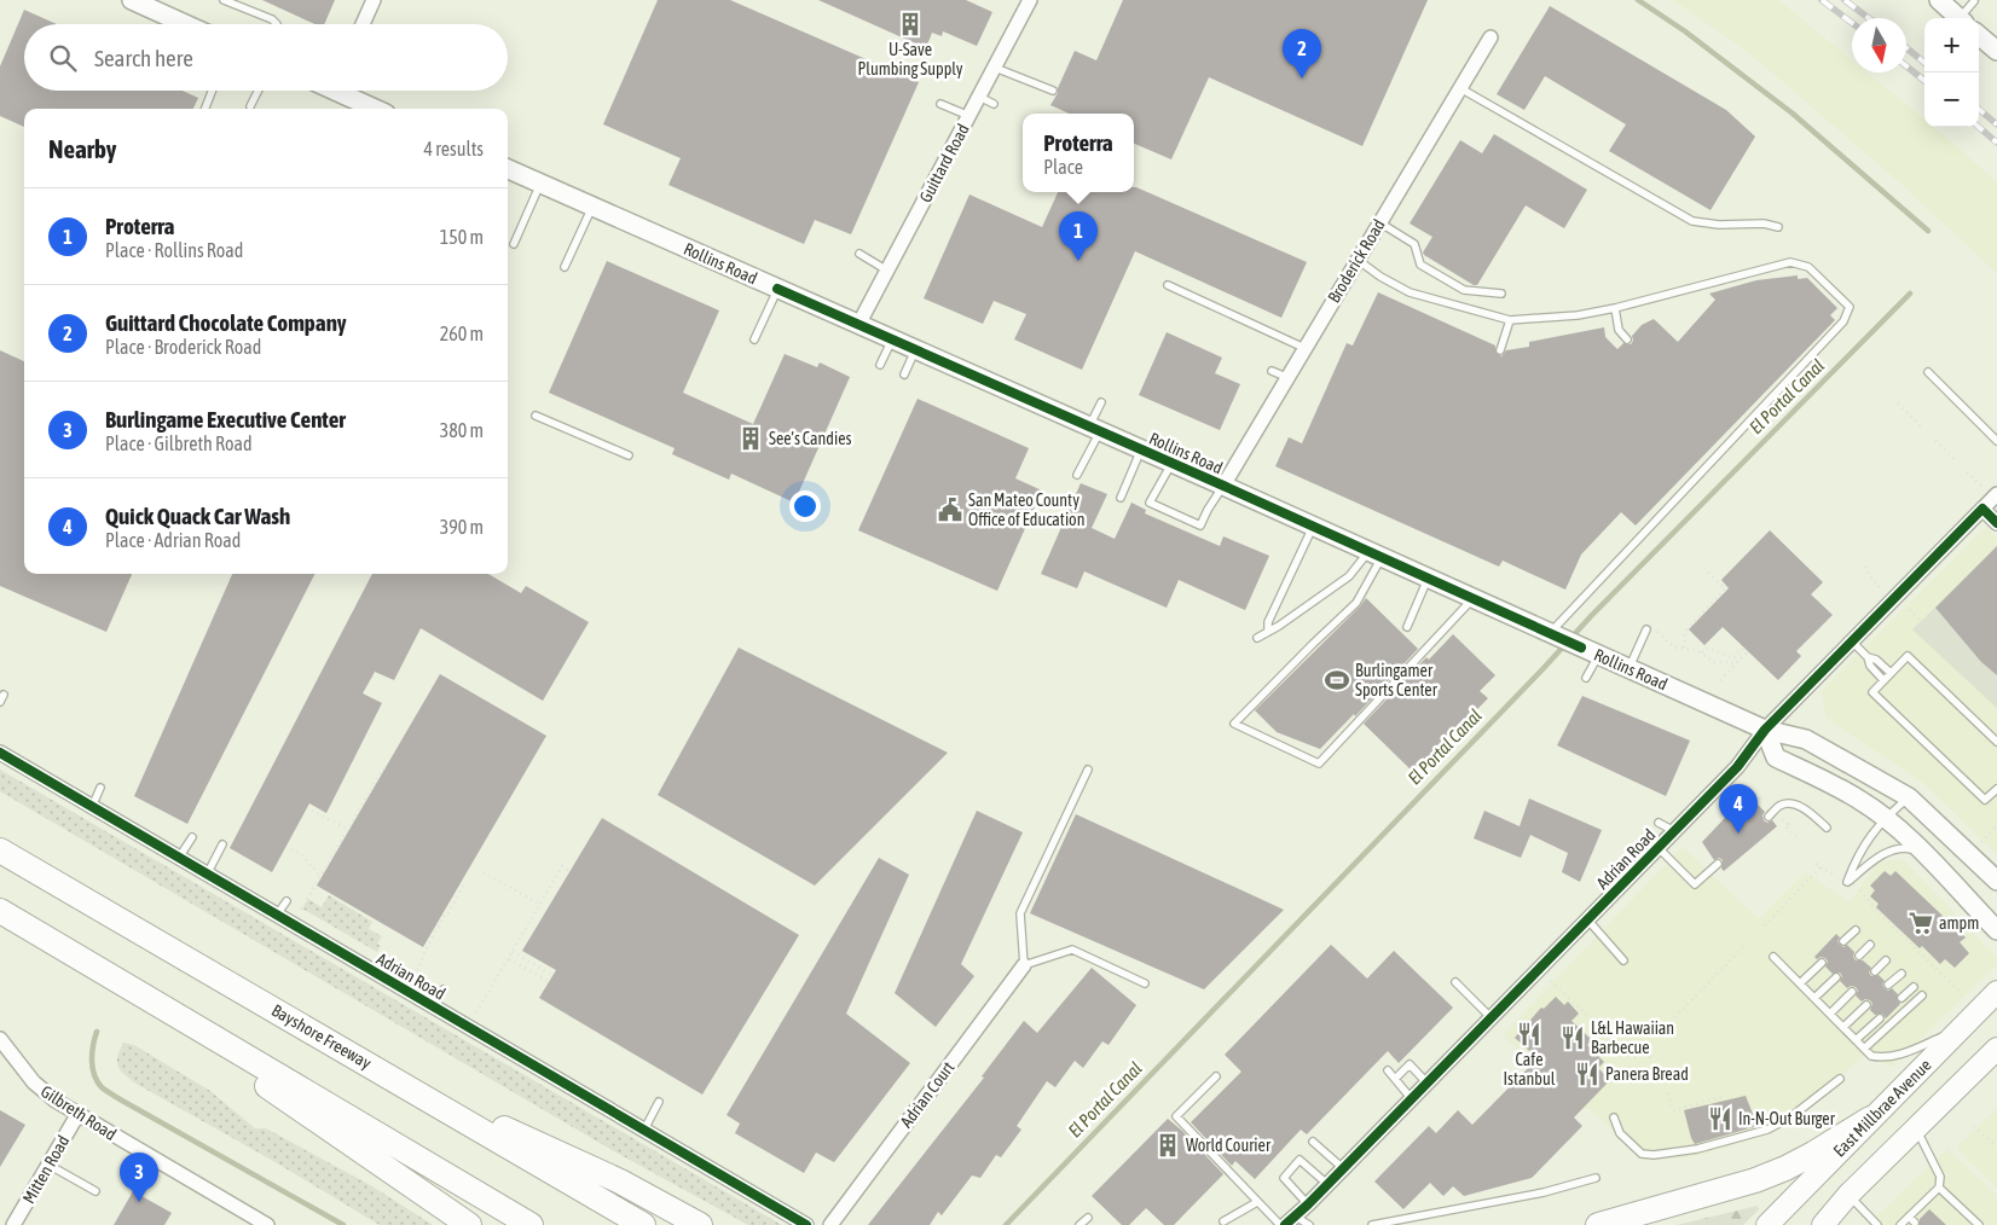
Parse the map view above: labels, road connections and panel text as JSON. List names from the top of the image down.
{
  "streets": {
    "highway": ["Bayshore Freeway"],
    "main road": ["Rollins Road", "East Millbrae Avenue"],
    "street": [
      "Guittard Road",
      "Broderick Road",
      "Adrian Road",
      "Adrian Court",
      "Gilbreth Road",
      "Mitten Road"
    ]
  },
  "crossings": [
    ["Guittard Road", "Rollins Road"],
    ["Broderick Road", "Rollins Road"],
    ["Rollins Road", "Adrian Road"],
    ["Gilbreth Road", "Mitten Road"]
  ],
  "water": ["El Portal Canal"],
  "places": {
    "building": ["U-Save Plumbing Supply", "See’s Candies", "World Courier"],
    "public building": ["San Mateo County Office of Education"],
    "sports": ["Burlingamer Sports Center"],
    "supermarket": ["ampm"],
    "restaurant": [
      "Cafe Istanbul",
      "L&L Hawaiian Barbecue",
      "Panera Bread",
      "In-N-Out Burger"
    ]
  },
  "north": "bottom",
  "page": {
    "map_buttons": ["+", "−"],
    "search": "Search here",
    "pins": [
      "2",
      "1",
      "4",
      "3"
    ],
    "heading": ["Nearby", "4 results"],
    "popup": ["Proterra", "Place"],
    "list": [
      {
        "mark": "1",
        "name": "Proterra",
        "note": "Place · Rollins Road",
        "value": "150 m"
      },
      {
        "mark": "2",
        "name": "Guittard Chocolate Company",
        "note": "Place · Broderick Road",
        "value": "260 m"
      },
      {
        "mark": "3",
        "name": "Burlingame Executive Center",
        "note": "Place · Gilbreth Road",
        "value": "380 m"
      },
      {
        "mark": "4",
        "name": "Quick Quack Car Wash",
        "note": "Place · Adrian Road",
        "value": "390 m"
      }
    ]
  }
}
